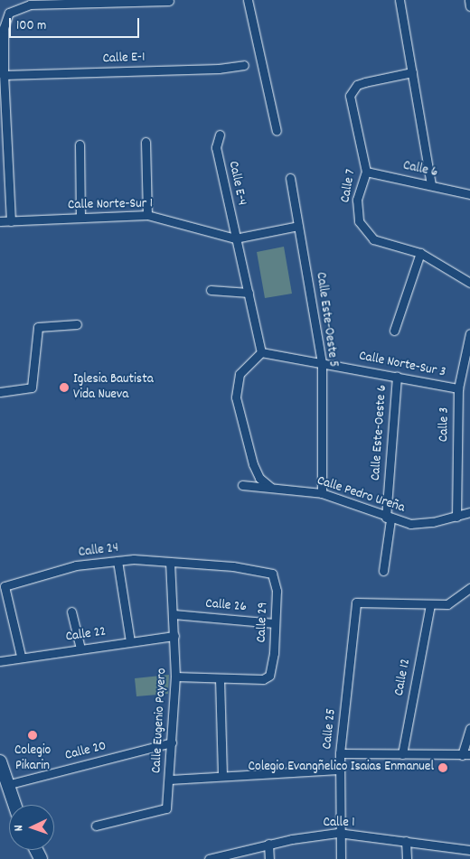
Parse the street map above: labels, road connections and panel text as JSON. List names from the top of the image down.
{
  "streets": {
    "street": [
      "Calle E-1",
      "Calle 6",
      "Calle E-4",
      "Calle 7",
      "Calle Norte-Sur 1",
      "Calle Este-Oeste 5",
      "Calle Norte-Sur 3",
      "Calle 3",
      "Calle Este-Oeste 6",
      "Calle Pedro Ureña",
      "Calle 24",
      "Calle 26",
      "Calle 29",
      "Calle 22",
      "Calle 12",
      "Calle Eugenio Payero",
      "Calle 25",
      "Calle 20",
      "Calle 1"
    ]
  },
  "crossings": [
    ["Calle 6", "Calle 7"],
    ["Calle E-4", "Calle Norte-Sur 1"],
    ["Calle E-4", "Calle Norte-Sur 3"],
    ["Calle Norte-Sur 1", "Calle Este-Oeste 5"],
    ["Calle Este-Oeste 5", "Calle Norte-Sur 3"],
    ["Calle Este-Oeste 5", "Calle Pedro Ureña"],
    ["Calle Norte-Sur 3", "Calle 3"],
    ["Calle Norte-Sur 3", "Calle Este-Oeste 6"],
    ["Calle 3", "Calle Pedro Ureña"],
    ["Calle Este-Oeste 6", "Calle Pedro Ureña"],
    ["Calle 24", "Calle 29"],
    ["Calle 24", "Calle 22"],
    ["Calle 24", "Calle Eugenio Payero"],
    ["Calle 26", "Calle 29"],
    ["Calle 26", "Calle Eugenio Payero"],
    ["Calle 22", "Calle Eugenio Payero"],
    ["Calle 12", "Calle 25"],
    ["Calle Eugenio Payero", "Calle 20"],
    ["Calle 25", "Calle 1"]
  ],
  "places": ["Iglesia Bautista Vida Nueva", "Colegio Pikarin", "Colegio Evangñelico Isaias Enmanuel"],
  "scale_bar": "100 m",
  "north": "left"
}
